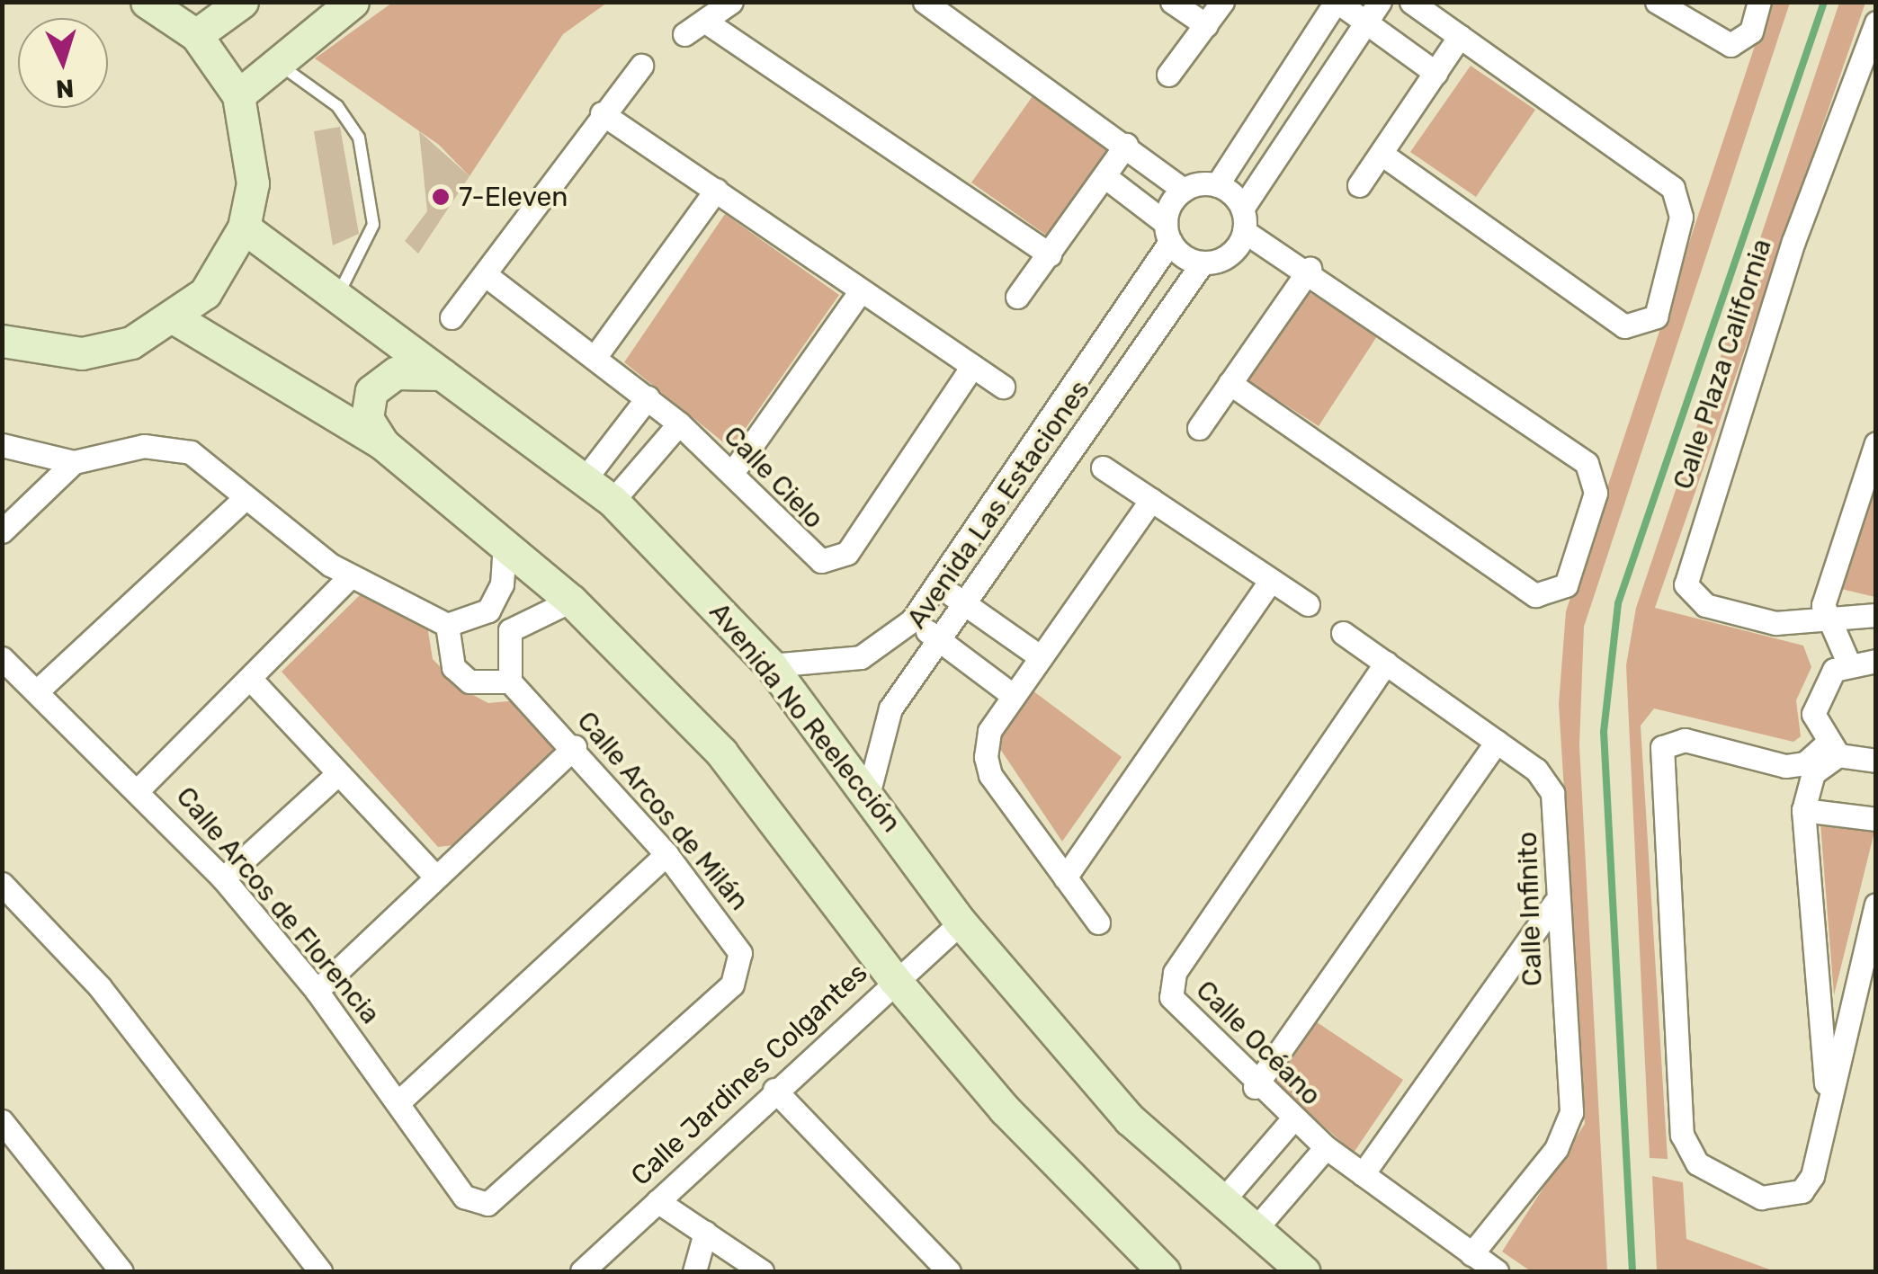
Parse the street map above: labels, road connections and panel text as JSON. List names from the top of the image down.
{
  "streets": {
    "main road": ["Avenida No Reelección"],
    "street": [
      "Calle Plaza California",
      "Calle Cielo",
      "Avenida Las Estaciones",
      "Calle Arcos de Milán",
      "Calle Arcos de Florencia",
      "Calle Infinito",
      "Calle Océano",
      "Calle Jardines Colgantes"
    ]
  },
  "crossings": [
    ["Avenida Las Estaciones", "Avenida No Reelección"],
    ["Avenida No Reelección", "Calle Jardines Colgantes"],
    ["Calle Arcos de Milán", "Calle Arcos de Florencia"],
    ["Calle Infinito", "Calle Océano"]
  ],
  "places": ["7-Eleven"],
  "north": "bottom"
}
